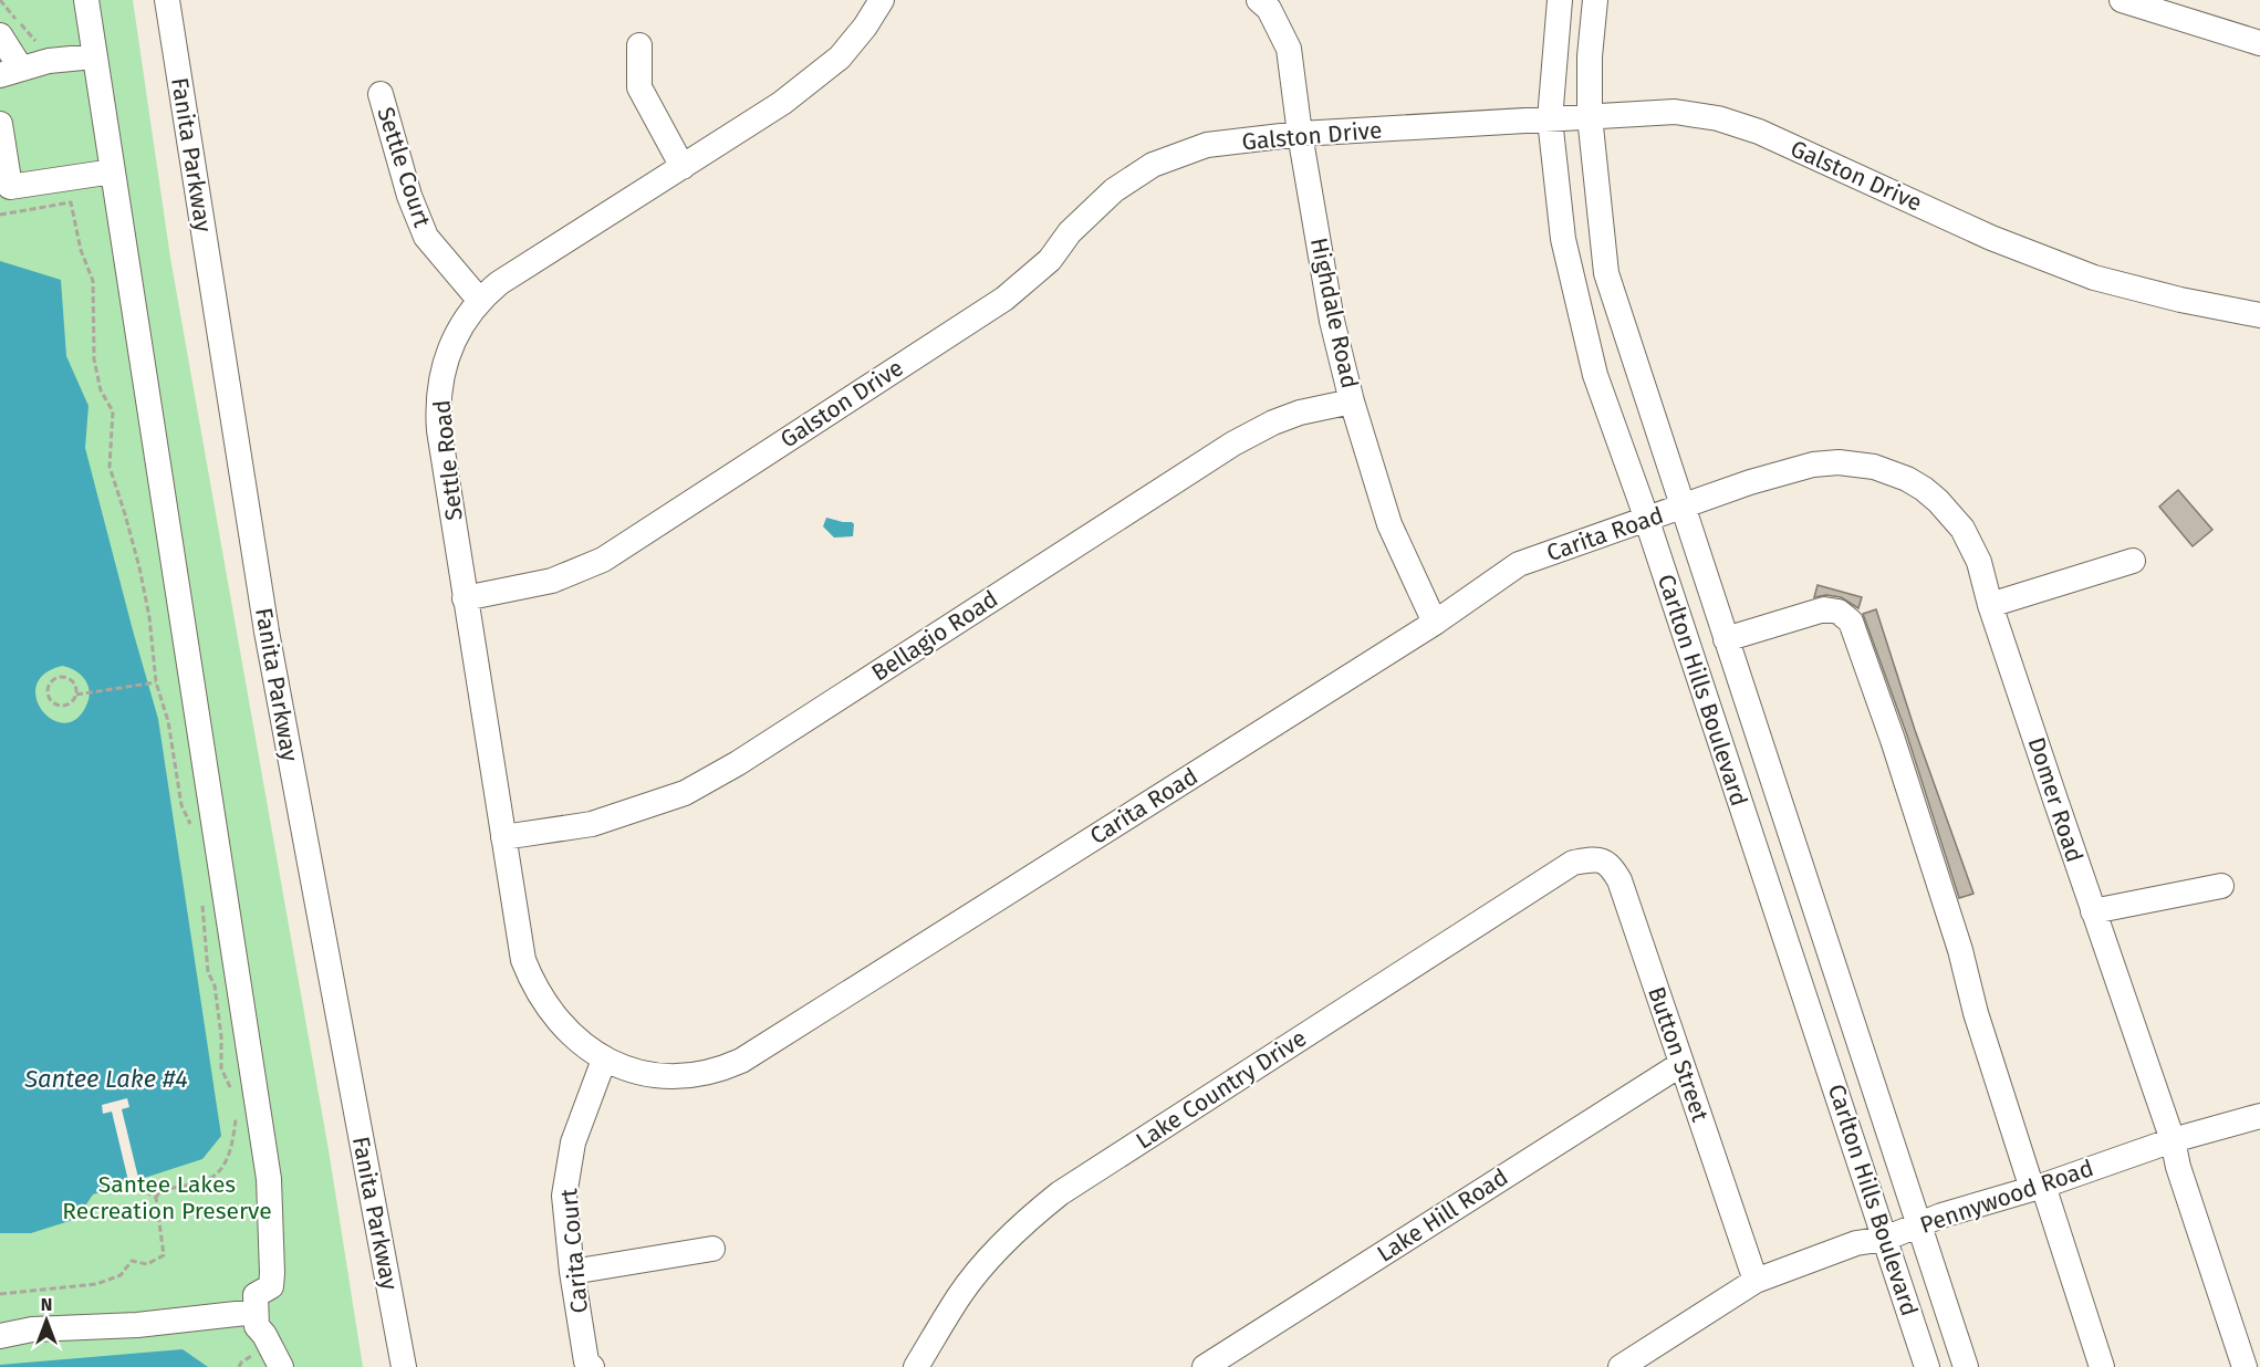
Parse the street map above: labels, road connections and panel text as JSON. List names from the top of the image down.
{
  "streets": {
    "street": [
      "Galston Drive",
      "Fanita Parkway",
      "Settle Court",
      "Highdale Road",
      "Settle Road",
      "Carita Road",
      "Bellagio Road",
      "Carlton Hills Boulevard",
      "Domer Road",
      "Button Street",
      "Lake Country Drive",
      "Pennywood Road",
      "Lake Hill Road",
      "Carita Court"
    ]
  },
  "crossings": [
    ["Galston Drive", "Highdale Road"],
    ["Galston Drive", "Settle Road"],
    ["Galston Drive", "Carlton Hills Boulevard"],
    ["Settle Court", "Settle Road"],
    ["Highdale Road", "Carita Road"],
    ["Highdale Road", "Bellagio Road"],
    ["Settle Road", "Carita Road"],
    ["Settle Road", "Bellagio Road"],
    ["Settle Road", "Carita Court"],
    ["Carita Road", "Carlton Hills Boulevard"],
    ["Carita Road", "Domer Road"],
    ["Carita Road", "Carita Court"],
    ["Carlton Hills Boulevard", "Domer Road"],
    ["Carlton Hills Boulevard", "Pennywood Road"],
    ["Domer Road", "Pennywood Road"],
    ["Button Street", "Lake Country Drive"],
    ["Button Street", "Pennywood Road"],
    ["Button Street", "Lake Hill Road"]
  ],
  "water": ["Santee Lake #4"],
  "parks": ["Santee Lakes Recreation Preserve"],
  "north": "top"
}
